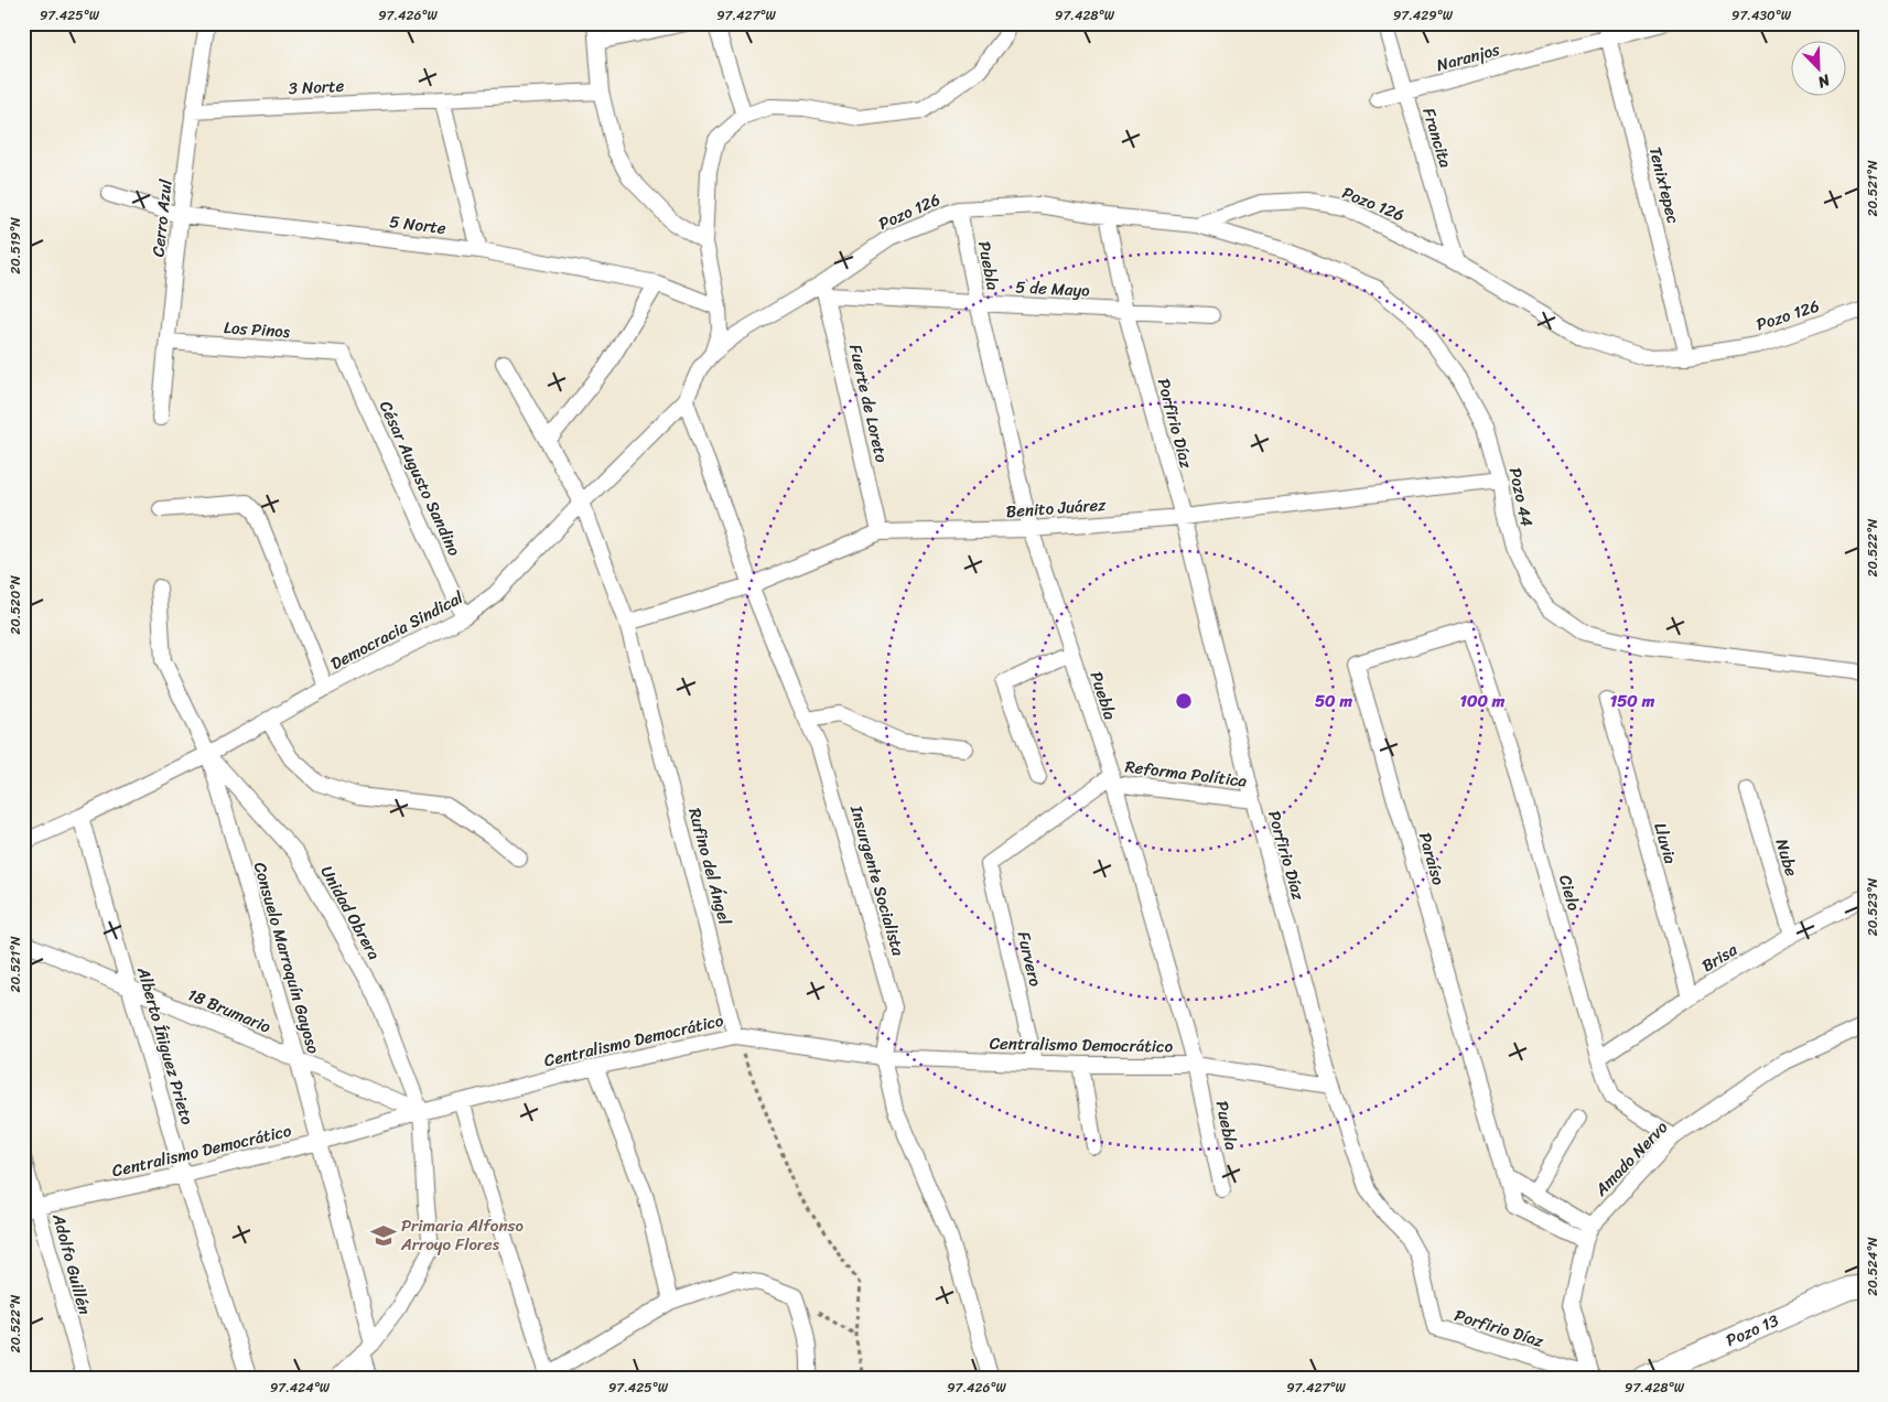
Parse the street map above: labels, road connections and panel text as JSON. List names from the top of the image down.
{
  "streets": {
    "main road": ["Pozo 13"],
    "street": [
      "Naranjos",
      "3 Norte",
      "Francita",
      "Tenixtepec",
      "Pozo 126",
      "Cerro Azul",
      "5 Norte",
      "Puebla",
      "5 de Mayo",
      "Los Pinos",
      "Fuerte de Loreto",
      "Porfirio Díaz",
      "César Augusto Sandino",
      "Pozo 44",
      "Benito Juárez",
      "Democracia Sindical",
      "Reforma Política",
      "Lluvia",
      "Nube",
      "Paraíso",
      "Rufino del Ángel",
      "Insurgente Socialista",
      "Cielo",
      "Unidad Obrera",
      "Consuelo Marroquín Gayoso",
      "Brisa",
      "Furvero",
      "18 Brumario",
      "Centralismo Democrático",
      "Alberto Íñiguez Prieto",
      "Amado Nervo",
      "Adolfo Guillén"
    ]
  },
  "crossings": [
    ["Naranjos", "Francita"],
    ["Naranjos", "Tenixtepec"],
    ["3 Norte", "Cerro Azul"],
    ["Francita", "Pozo 126"],
    ["Tenixtepec", "Pozo 126"],
    ["Pozo 126", "Puebla"],
    ["Pozo 126", "5 de Mayo"],
    ["Pozo 126", "Fuerte de Loreto"],
    ["Pozo 126", "Porfirio Díaz"],
    ["Pozo 126", "Pozo 44"],
    ["Pozo 126", "Democracia Sindical"],
    ["Cerro Azul", "5 Norte"],
    ["Cerro Azul", "Los Pinos"],
    ["Puebla", "5 de Mayo"],
    ["Puebla", "Benito Juárez"],
    ["Puebla", "Reforma Política"],
    ["Puebla", "Furvero"],
    ["Puebla", "Centralismo Democrático"],
    ["5 de Mayo", "Fuerte de Loreto"],
    ["5 de Mayo", "Porfirio Díaz"],
    ["5 de Mayo", "Democracia Sindical"],
    ["Los Pinos", "César Augusto Sandino"],
    ["Fuerte de Loreto", "Benito Juárez"],
    ["Fuerte de Loreto", "Democracia Sindical"],
    ["Porfirio Díaz", "Benito Juárez"],
    ["Porfirio Díaz", "Reforma Política"],
    ["Porfirio Díaz", "Centralismo Democrático"],
    ["César Augusto Sandino", "Democracia Sindical"],
    ["Pozo 44", "Benito Juárez"],
    ["Benito Juárez", "Rufino del Ángel"],
    ["Benito Juárez", "Insurgente Socialista"],
    ["Democracia Sindical", "Rufino del Ángel"],
    ["Democracia Sindical", "Insurgente Socialista"],
    ["Democracia Sindical", "Unidad Obrera"],
    ["Democracia Sindical", "Consuelo Marroquín Gayoso"],
    ["Democracia Sindical", "Alberto Íñiguez Prieto"],
    ["Reforma Política", "Furvero"],
    ["Lluvia", "Brisa"],
    ["Nube", "Brisa"],
    ["Paraíso", "Cielo"],
    ["Paraíso", "Amado Nervo"],
    ["Rufino del Ángel", "Centralismo Democrático"],
    ["Insurgente Socialista", "Centralismo Democrático"],
    ["Cielo", "Brisa"],
    ["Cielo", "Amado Nervo"],
    ["Unidad Obrera", "Consuelo Marroquín Gayoso"],
    ["Unidad Obrera", "18 Brumario"],
    ["Unidad Obrera", "Centralismo Democrático"],
    ["Consuelo Marroquín Gayoso", "18 Brumario"],
    ["Consuelo Marroquín Gayoso", "Centralismo Democrático"],
    ["Furvero", "Centralismo Democrático"],
    ["18 Brumario", "Centralismo Democrático"],
    ["18 Brumario", "Alberto Íñiguez Prieto"],
    ["Centralismo Democrático", "Alberto Íñiguez Prieto"],
    ["Centralismo Democrático", "Adolfo Guillén"]
  ],
  "places": {
    "school or university": ["Primaria Alfonso Arroyo Flores"]
  },
  "north": "bottom right",
  "coordinates": [
    "97.425°W",
    "97.426°W",
    "97.427°W",
    "97.428°W",
    "97.429°W",
    "97.430°W",
    "20.521°N",
    "20.519°N",
    "20.522°N",
    "20.520°N",
    "20.523°N",
    "20.524°N",
    "97.424°W"
  ],
  "rings": ["50 m", "100 m", "150 m"]
}
